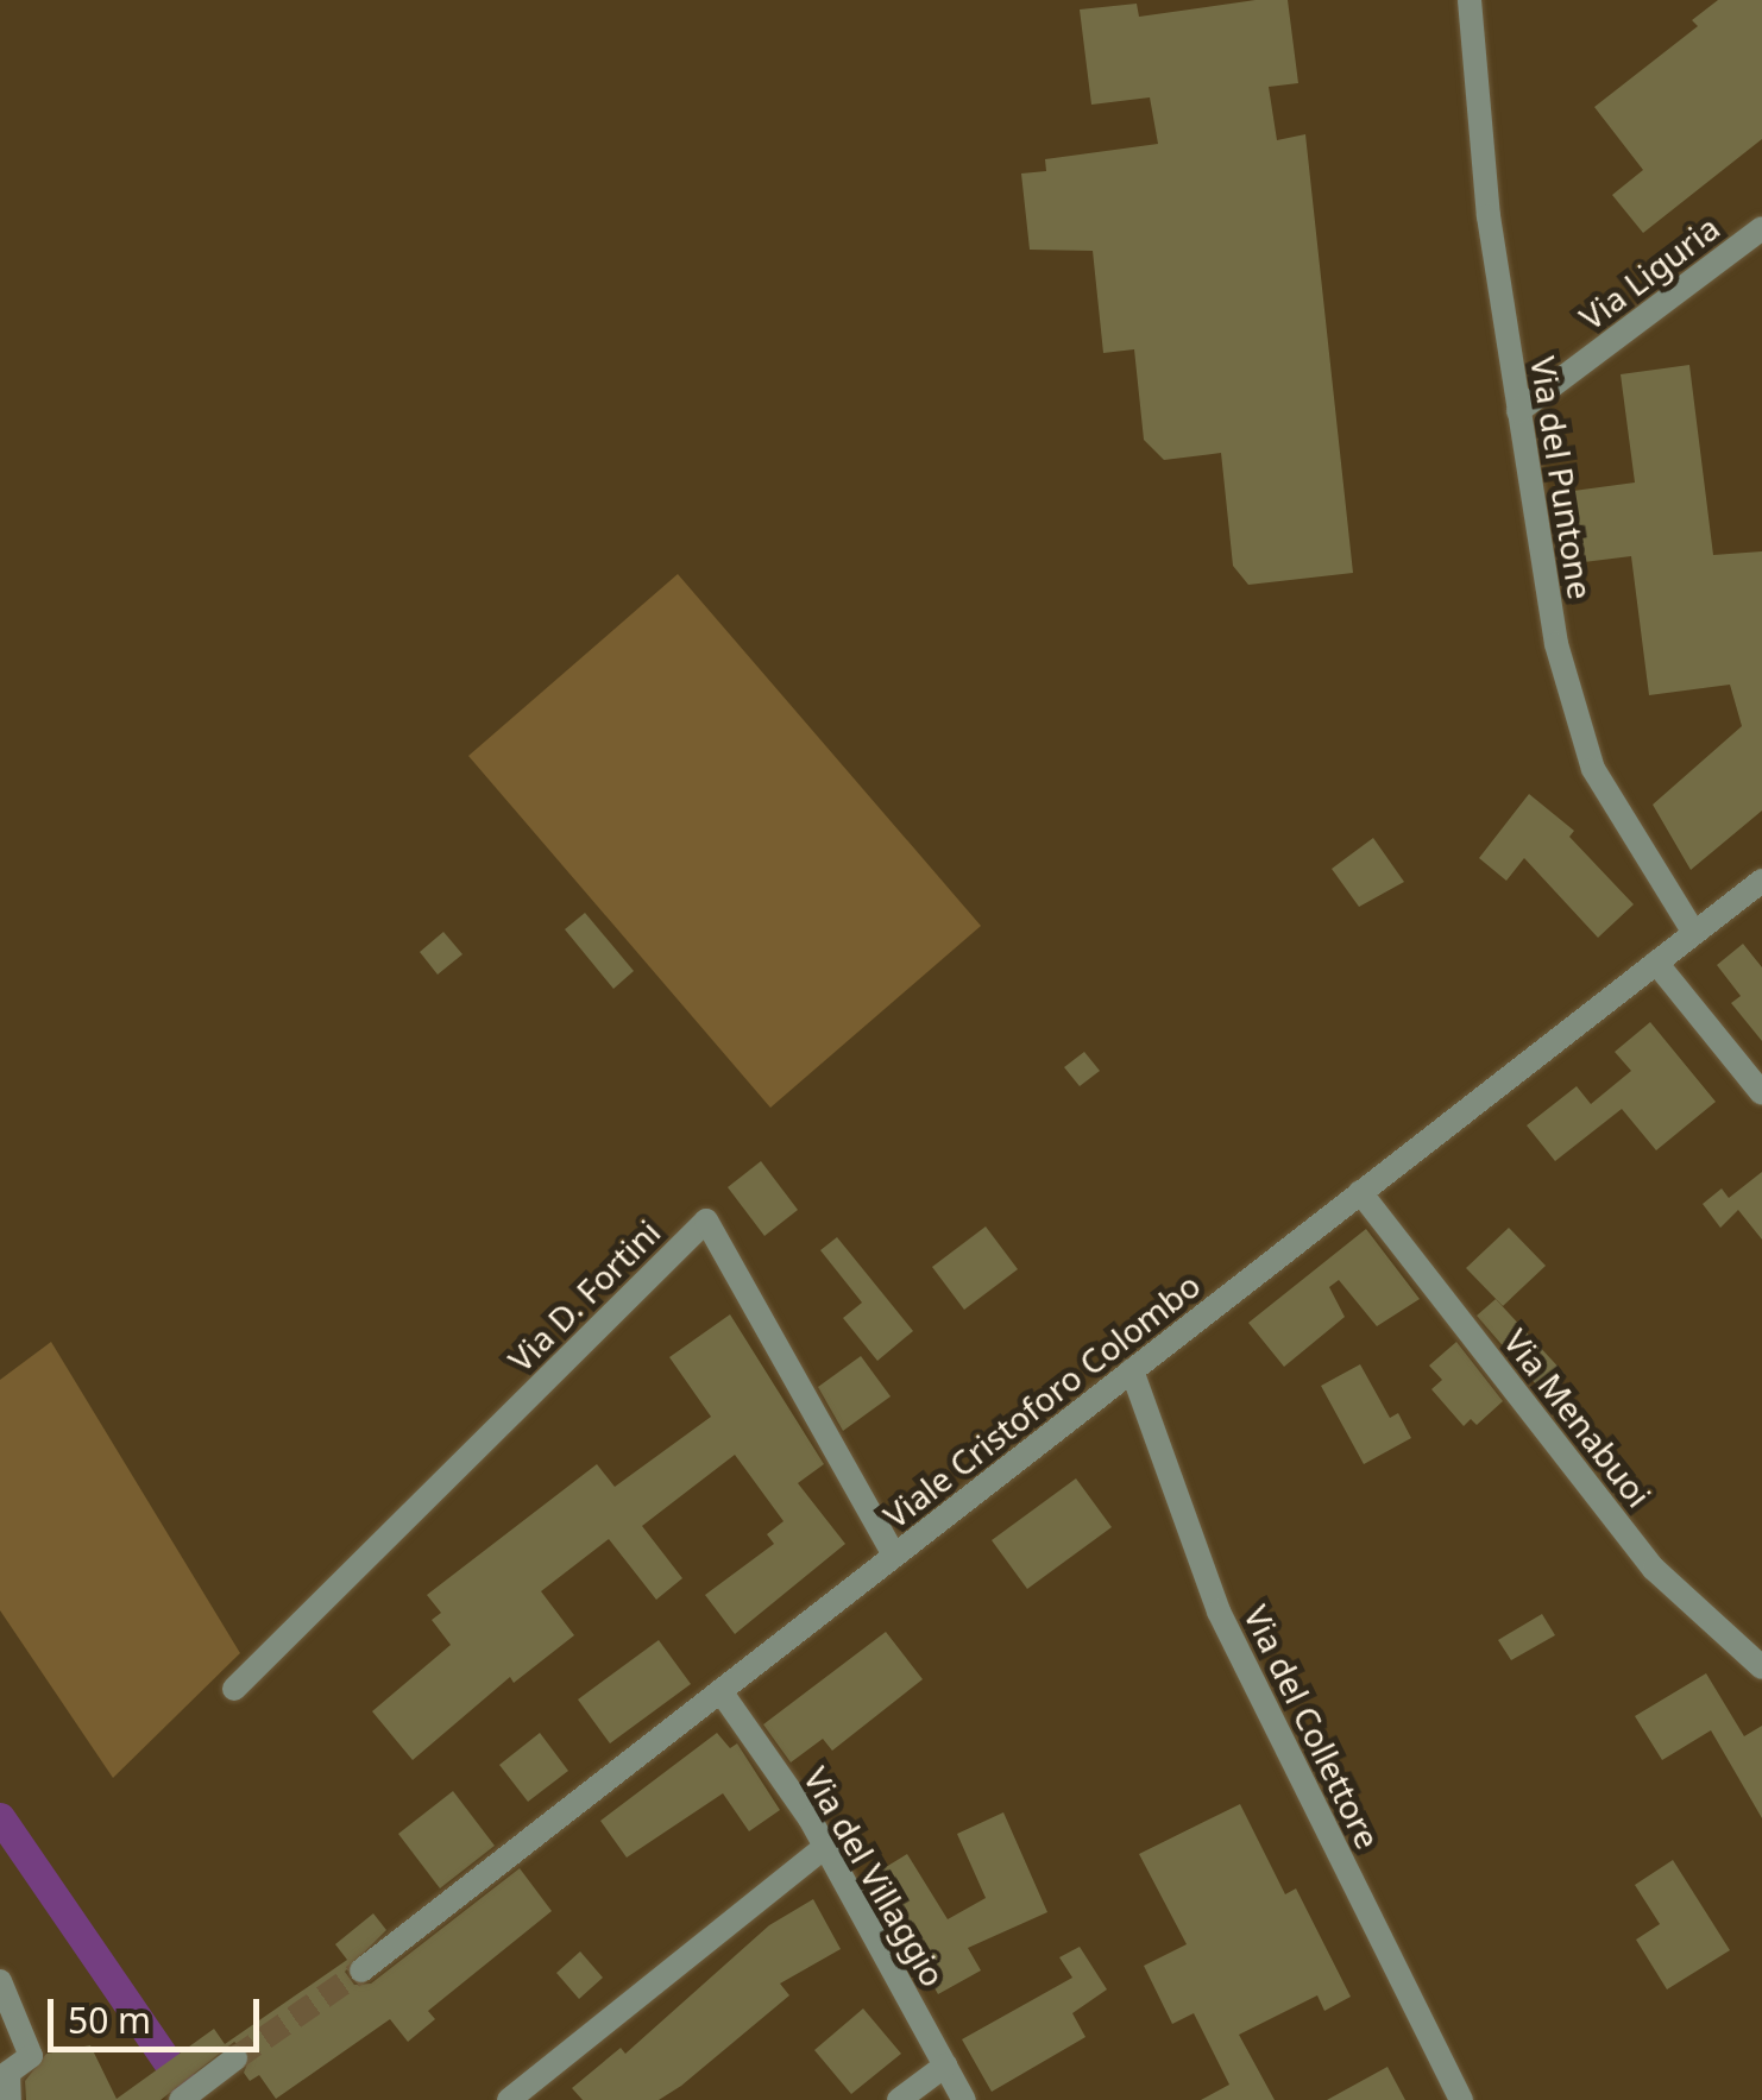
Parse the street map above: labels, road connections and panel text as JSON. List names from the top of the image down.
{
  "streets": {
    "street": [
      "Via Liguria",
      "Via del Puntone",
      "Via D. Fortini",
      "Viale Cristoforo Colombo",
      "Via Menabuoi",
      "Via del Collettore",
      "Via del Villaggio"
    ]
  },
  "crossings": [
    ["Via Liguria", "Via del Puntone"],
    ["Via del Puntone", "Viale Cristoforo Colombo"],
    ["Via D. Fortini", "Viale Cristoforo Colombo"],
    ["Viale Cristoforo Colombo", "Via Menabuoi"],
    ["Viale Cristoforo Colombo", "Via del Collettore"],
    ["Viale Cristoforo Colombo", "Via del Villaggio"]
  ],
  "scale_bar": "50 m"
}
